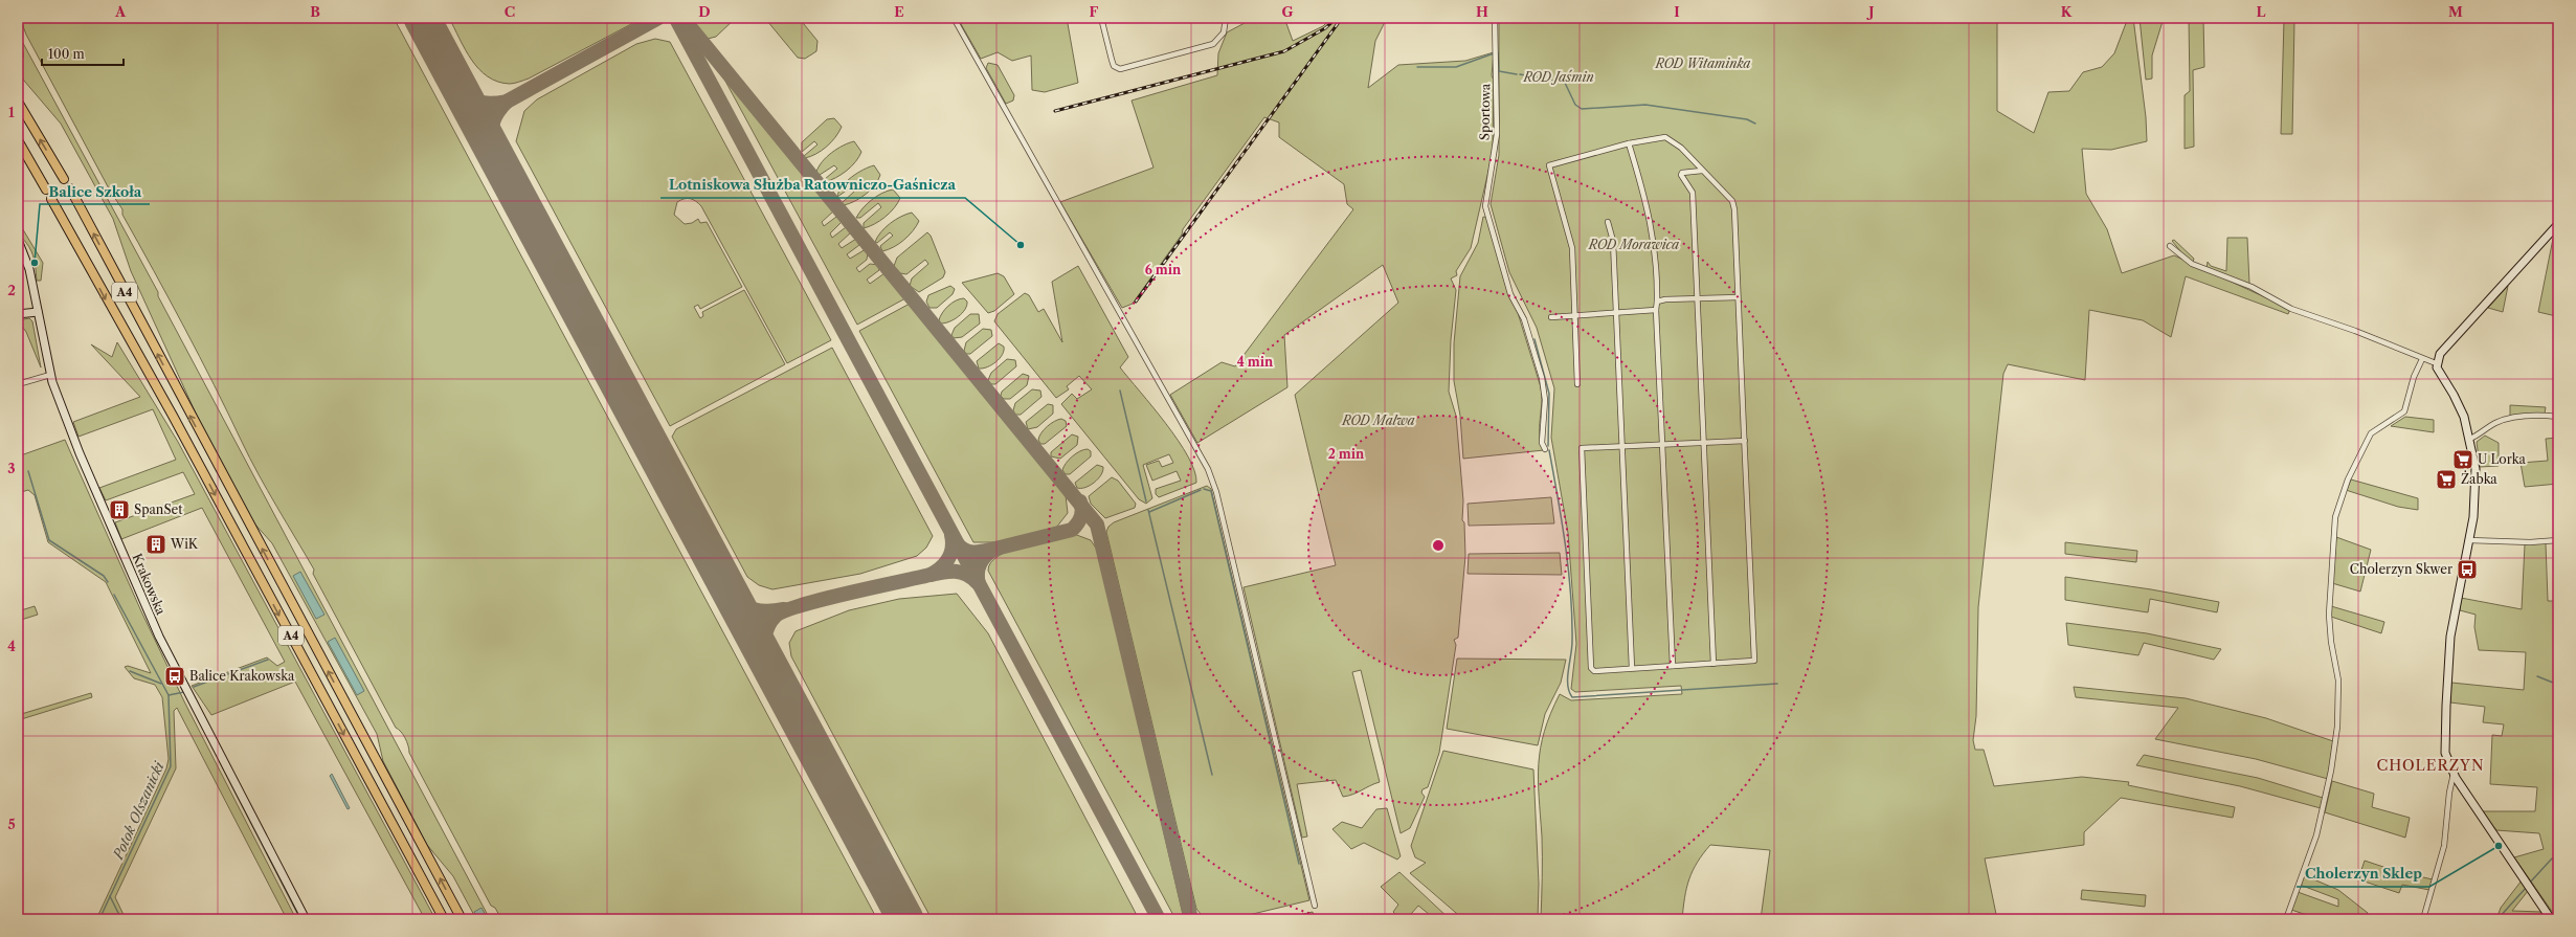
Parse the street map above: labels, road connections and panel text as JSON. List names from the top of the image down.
{
  "streets": {
    "highway": ["A4"],
    "street": ["Sportowa", "Krakowska"]
  },
  "districts": ["CHOLERZYN"],
  "water": ["Potok Olszanicki"],
  "parks": [
    "ROD Witaminka",
    "ROD Jaśmin",
    "ROD Morawica",
    "ROD Malwa"
  ],
  "places": {
    "other": ["Lotniskowa Służba Ratowniczo-Gaśnicza", "Balice Szkoła", "Cholerzyn Sklep"],
    "supermarket": ["U Lorka", "Żabka"],
    "building": ["SpanSet", "WiK"],
    "bus stop": ["Cholerzyn Skwer", "Balice Krakowska"]
  },
  "scale_bar": "100 m",
  "grid": {
    "columns": [
      "A",
      "B",
      "C",
      "D",
      "E",
      "F",
      "G",
      "H",
      "I",
      "J",
      "K",
      "L",
      "M"
    ],
    "rows": [
      "1",
      "2",
      "3",
      "4",
      "5"
    ]
  },
  "rings": ["6 min", "4 min", "2 min"]
}
